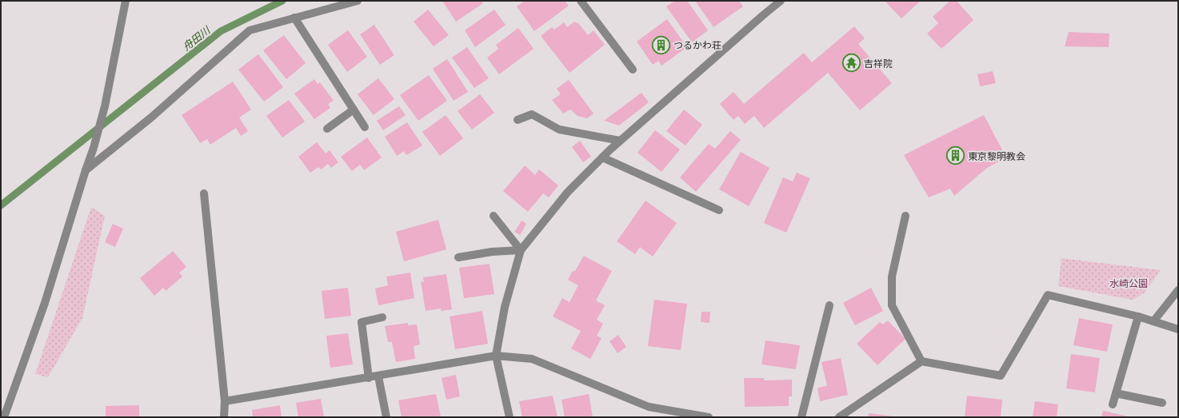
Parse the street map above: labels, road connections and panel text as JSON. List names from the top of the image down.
{
  "water": ["舟田川"],
  "parks": ["水崎公園"],
  "places": {
    "building": ["つるかわ荘", "東京黎明教会"],
    "temple": ["吉祥院"]
  }
}
